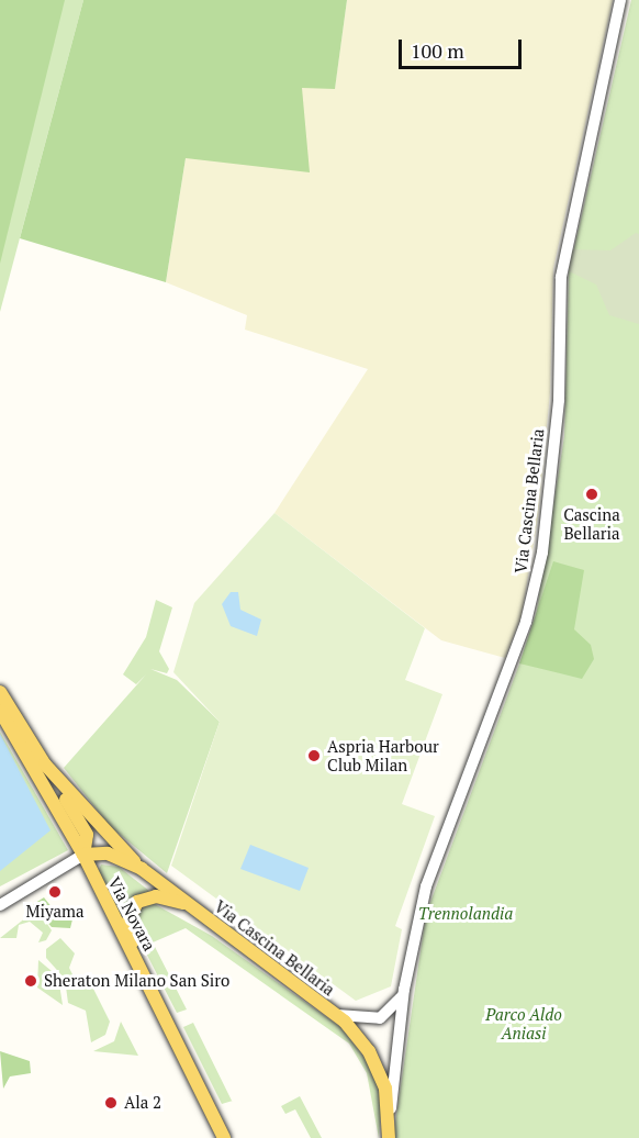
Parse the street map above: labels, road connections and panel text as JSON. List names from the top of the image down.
{
  "streets": {
    "main road": ["Via Cascina Bellaria", "Via Novara"]
  },
  "crossings": [
    ["Via Cascina Bellaria", "Via Novara"]
  ],
  "parks": ["Trennolandia", "Parco Aldo Aniasi"],
  "places": [
    "Cascina Bellaria",
    "Aspria Harbour Club Milan",
    "Miyama",
    "Sheraton Milano San Siro",
    "Ala 2"
  ],
  "scale_bar": "100 m"
}
